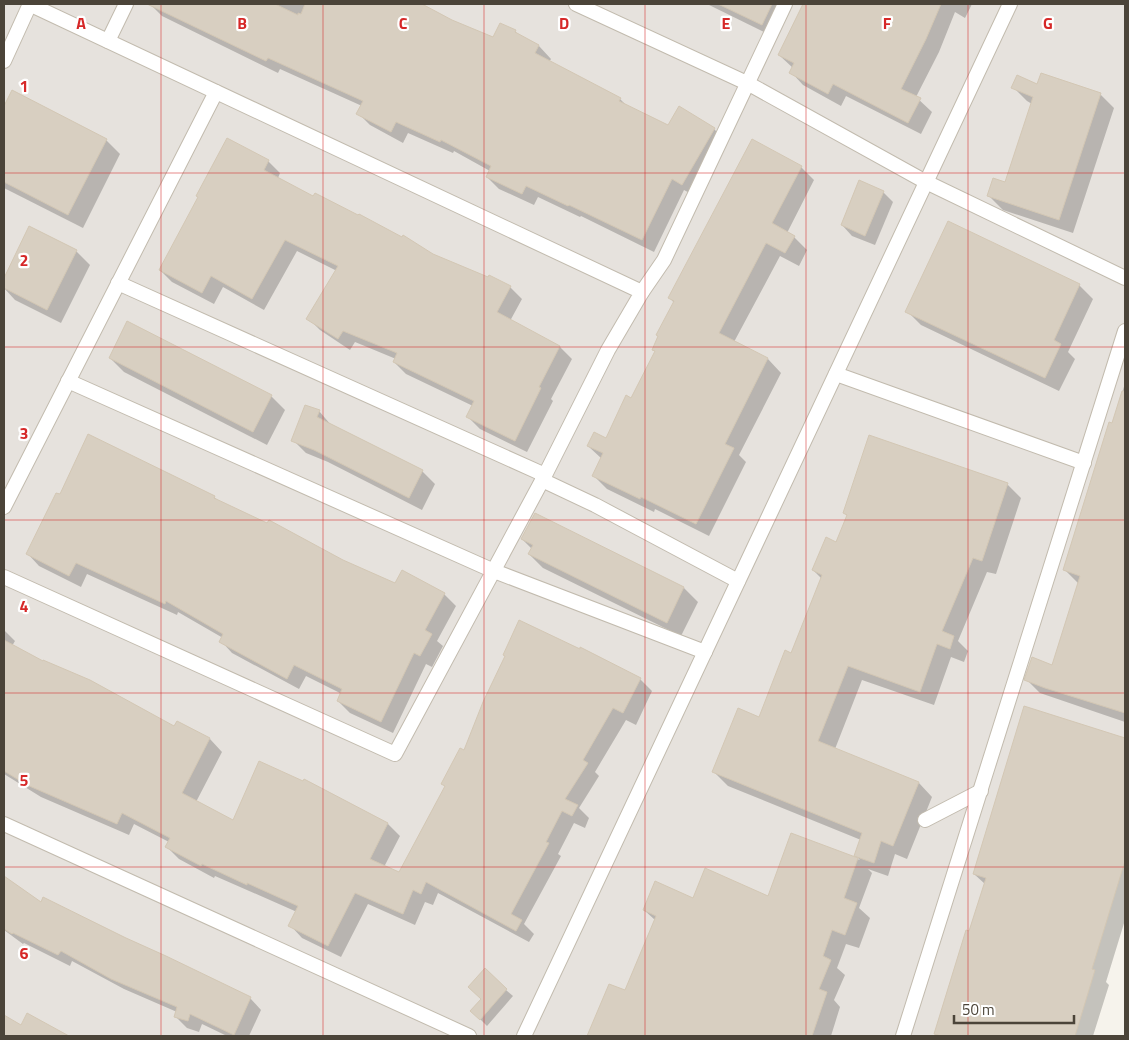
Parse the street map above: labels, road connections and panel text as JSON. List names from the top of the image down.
{
  "scale_bar": "50 m",
  "grid": {
    "columns": [
      "A",
      "B",
      "C",
      "D",
      "E",
      "F",
      "G"
    ],
    "rows": [
      "1",
      "2",
      "3",
      "4",
      "5",
      "6"
    ]
  }
}
